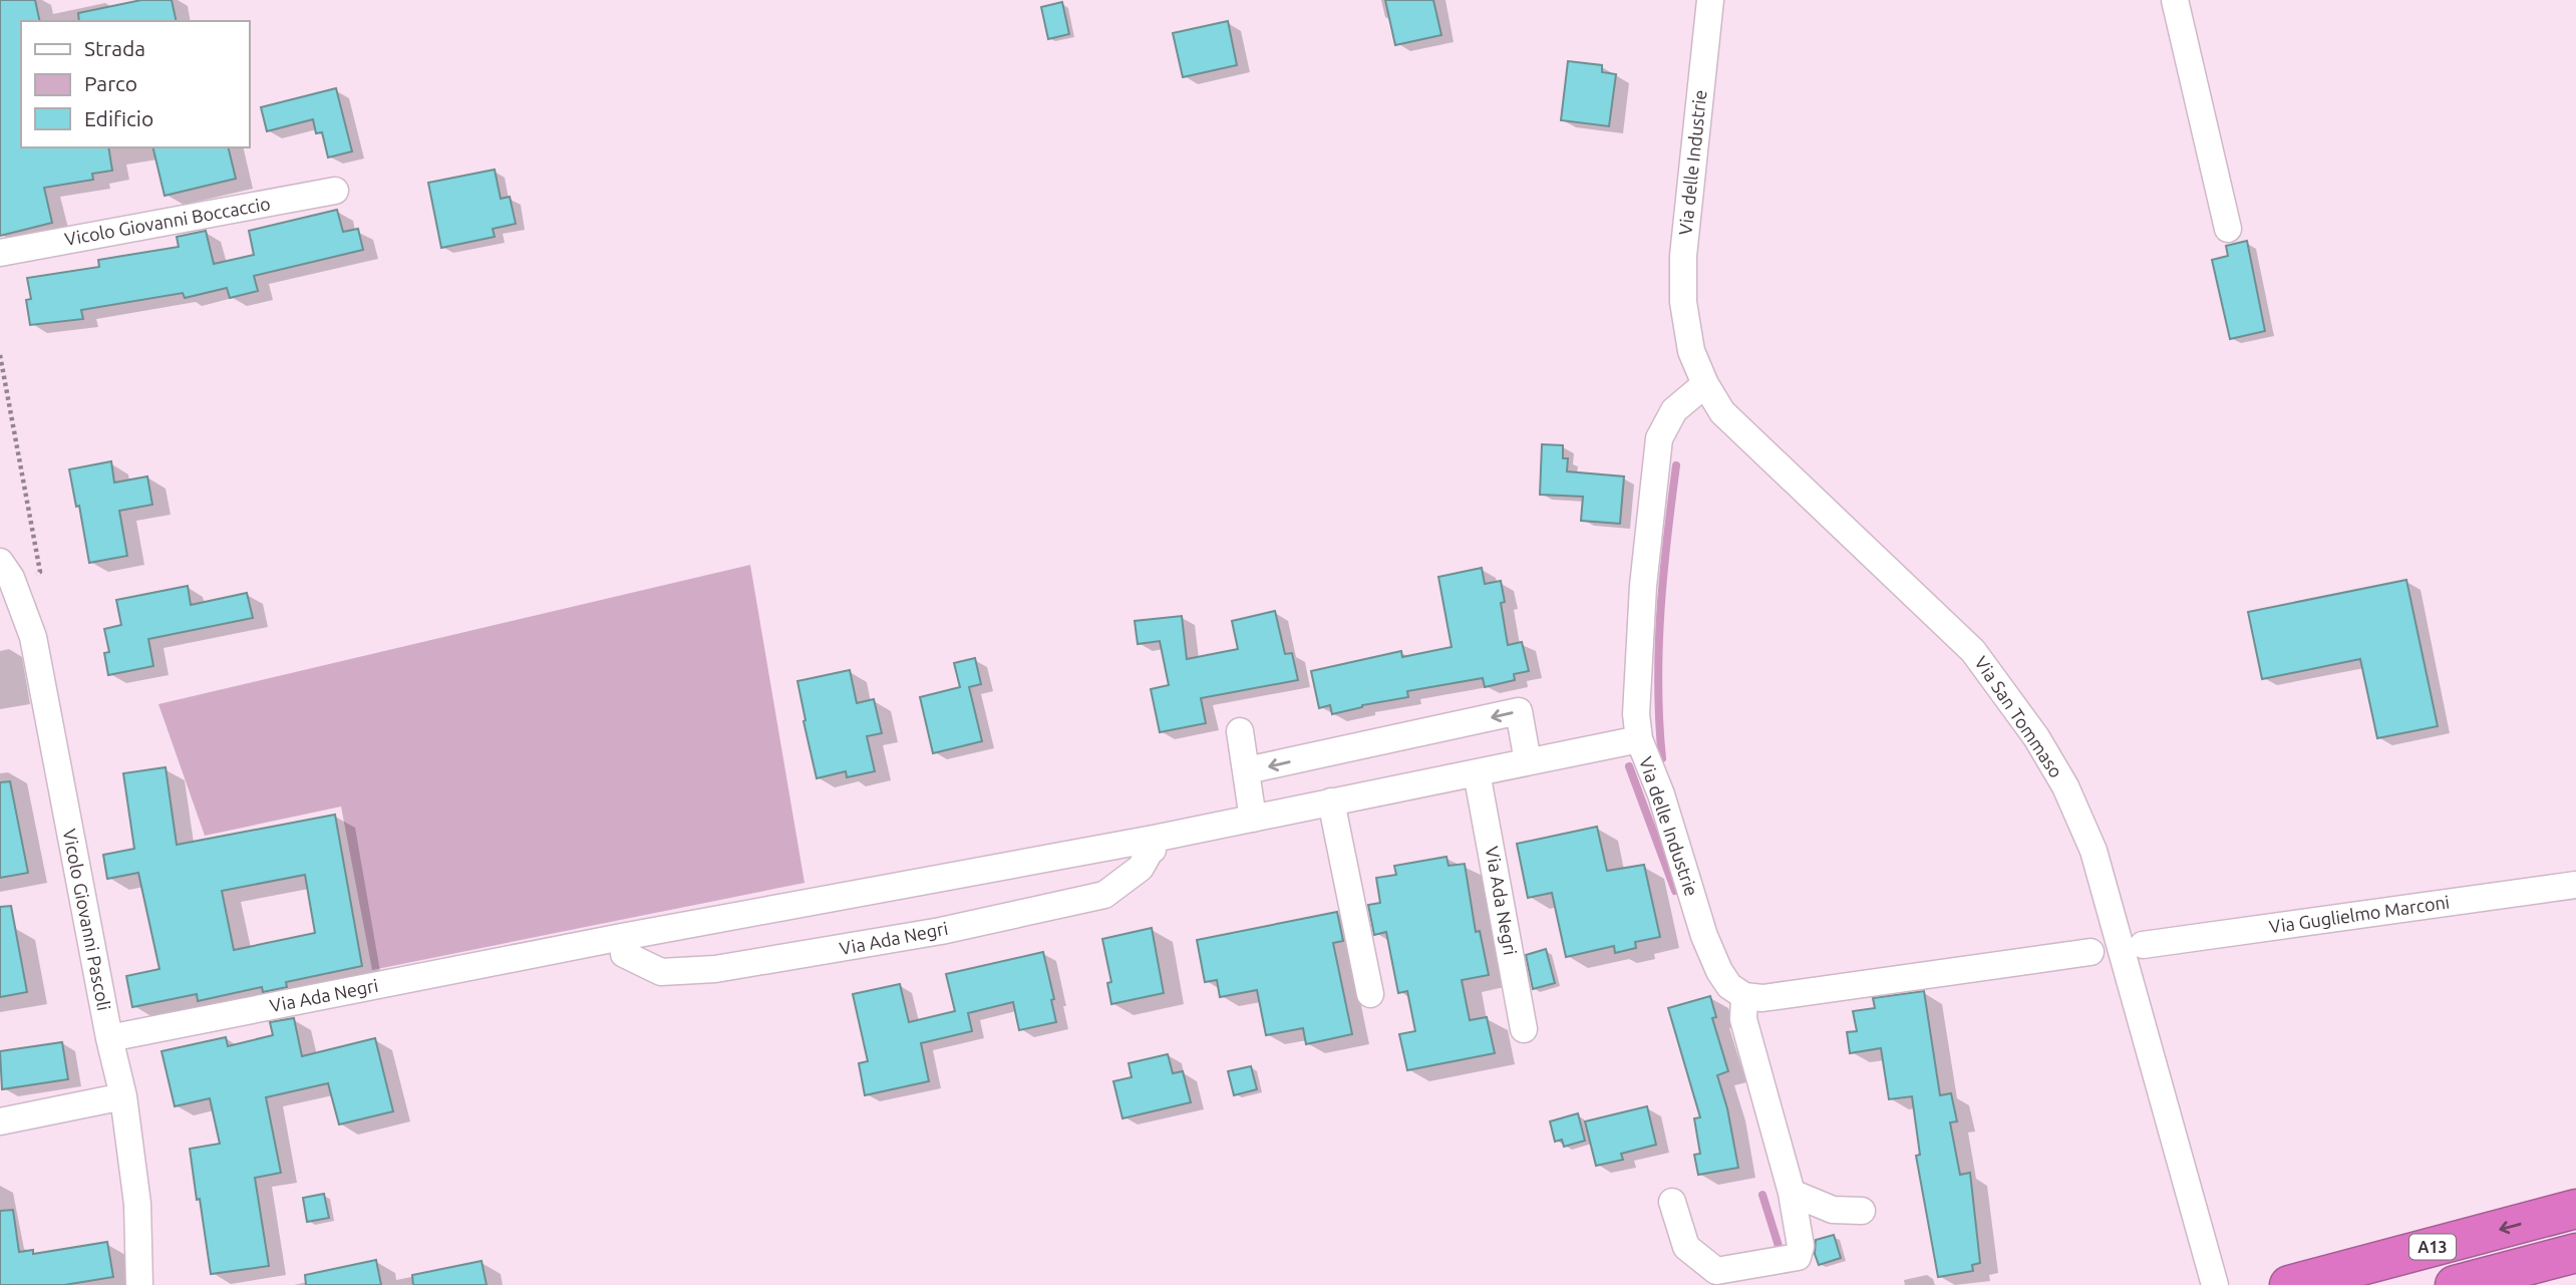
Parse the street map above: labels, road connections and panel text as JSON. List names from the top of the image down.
{
  "streets": {
    "highway": ["A13"],
    "street": [
      "Via delle Industrie",
      "Vicolo Giovanni Boccaccio",
      "Via San Tommaso",
      "Via Ada Negri",
      "Via Guglielmo Marconi",
      "Vicolo Giovanni Pascoli"
    ]
  },
  "crossings": [
    ["Via delle Industrie", "Via San Tommaso"],
    ["Via delle Industrie", "Via Ada Negri"],
    ["Via Ada Negri", "Vicolo Giovanni Pascoli"]
  ],
  "legend": ["Strada", "Parco", "Edificio"]
}
